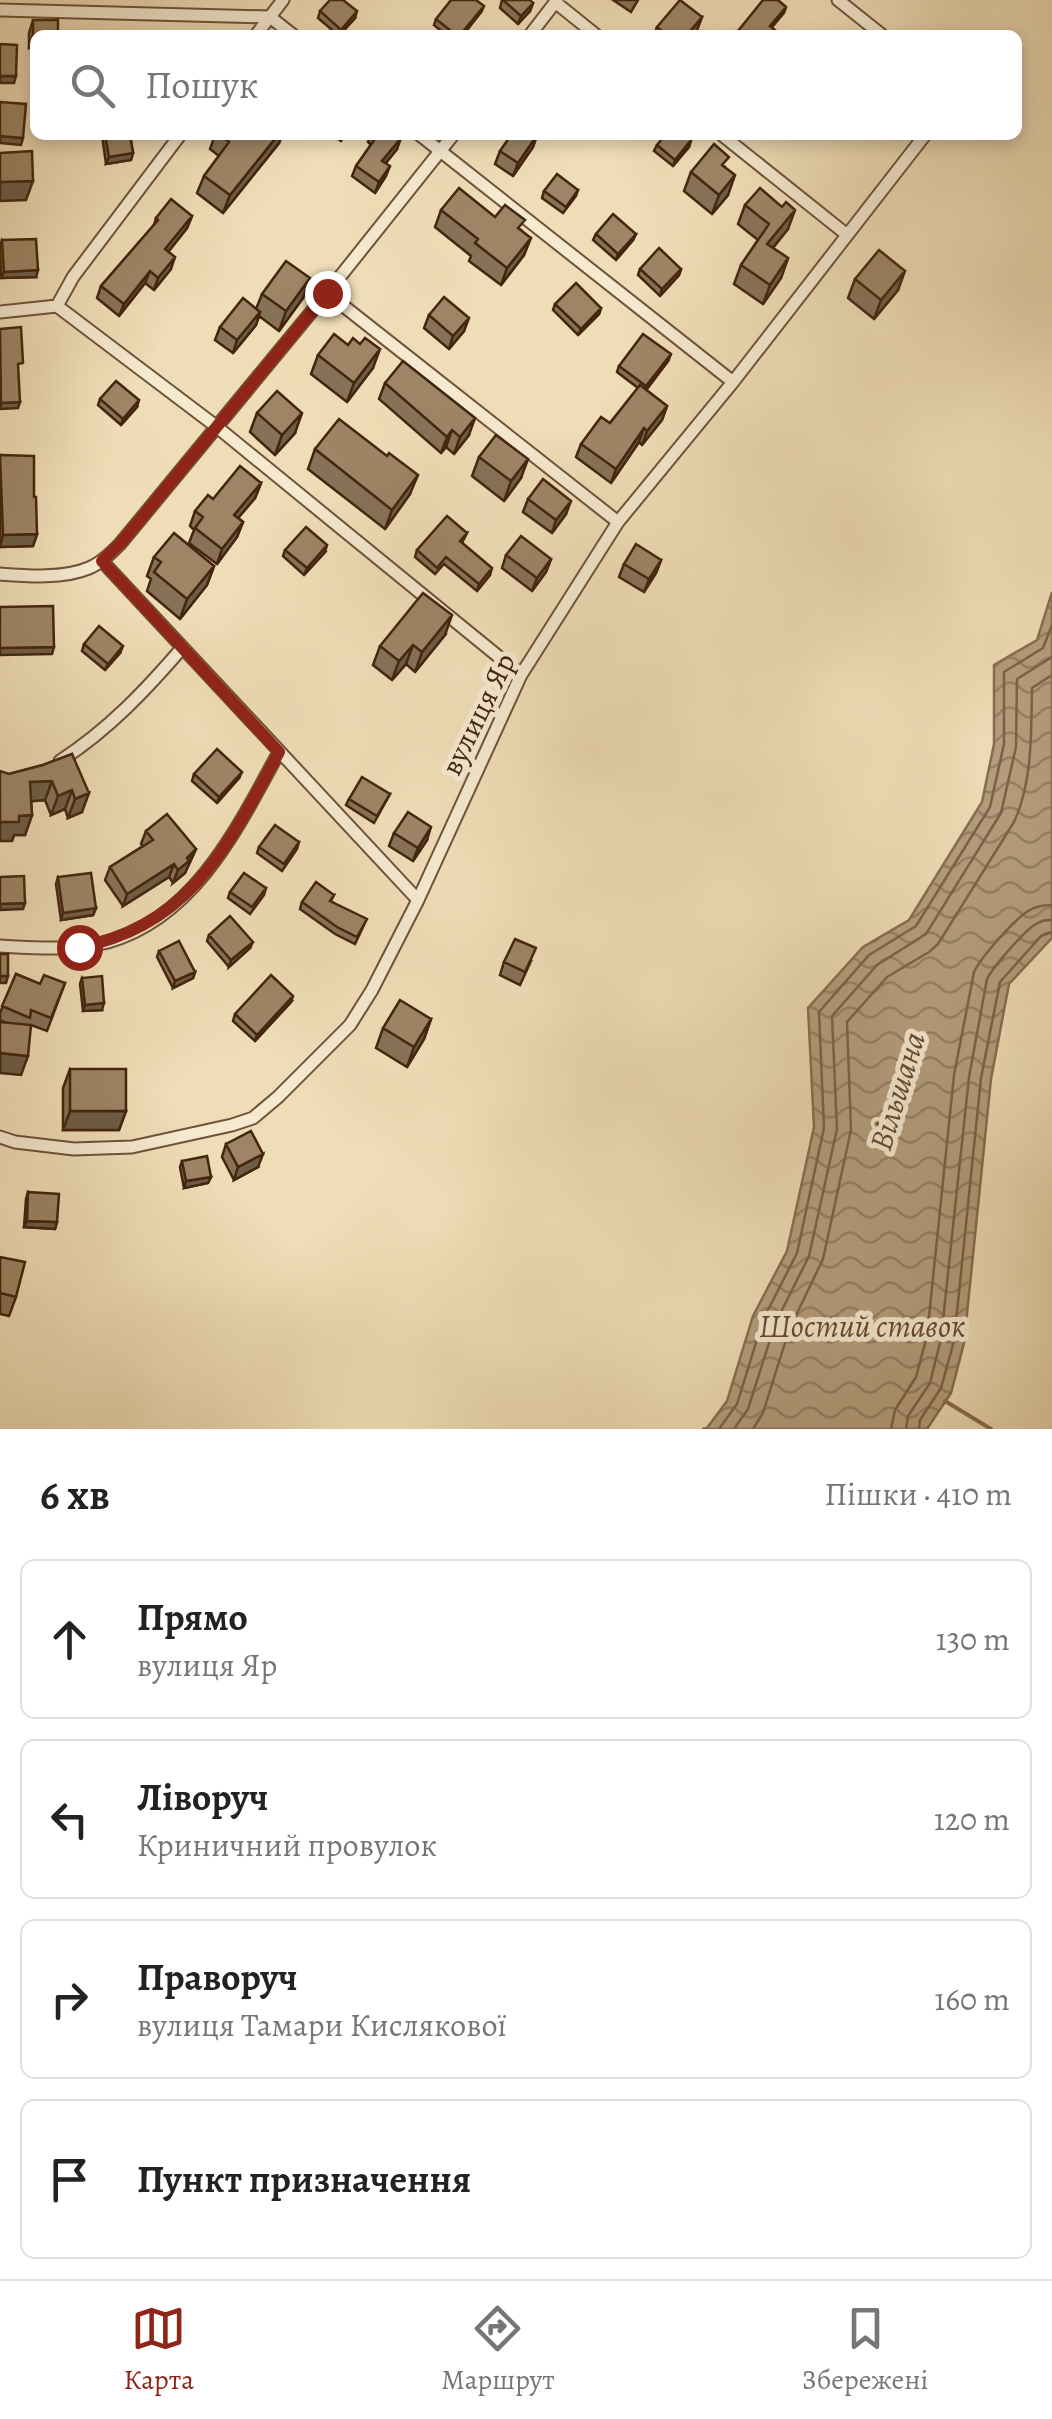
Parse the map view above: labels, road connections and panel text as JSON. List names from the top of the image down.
{
  "streets": {
    "street": ["вулиця Яр"]
  },
  "water": ["Вільшана", "Шостий ставок"],
  "page": {
    "search": "Пошук",
    "heading": ["6 хв", "Пішки · 410 m"],
    "list": [
      ["Прямо", "вулиця Яр", "130 m"],
      ["Ліворуч", "Криничний провулок", "120 m"],
      ["Праворуч", "вулиця Тамари Кислякової", "160 m"],
      "Пункт призначення"
    ],
    "nav": ["Карта", "Маршрут", "Збережені"]
  }
}
